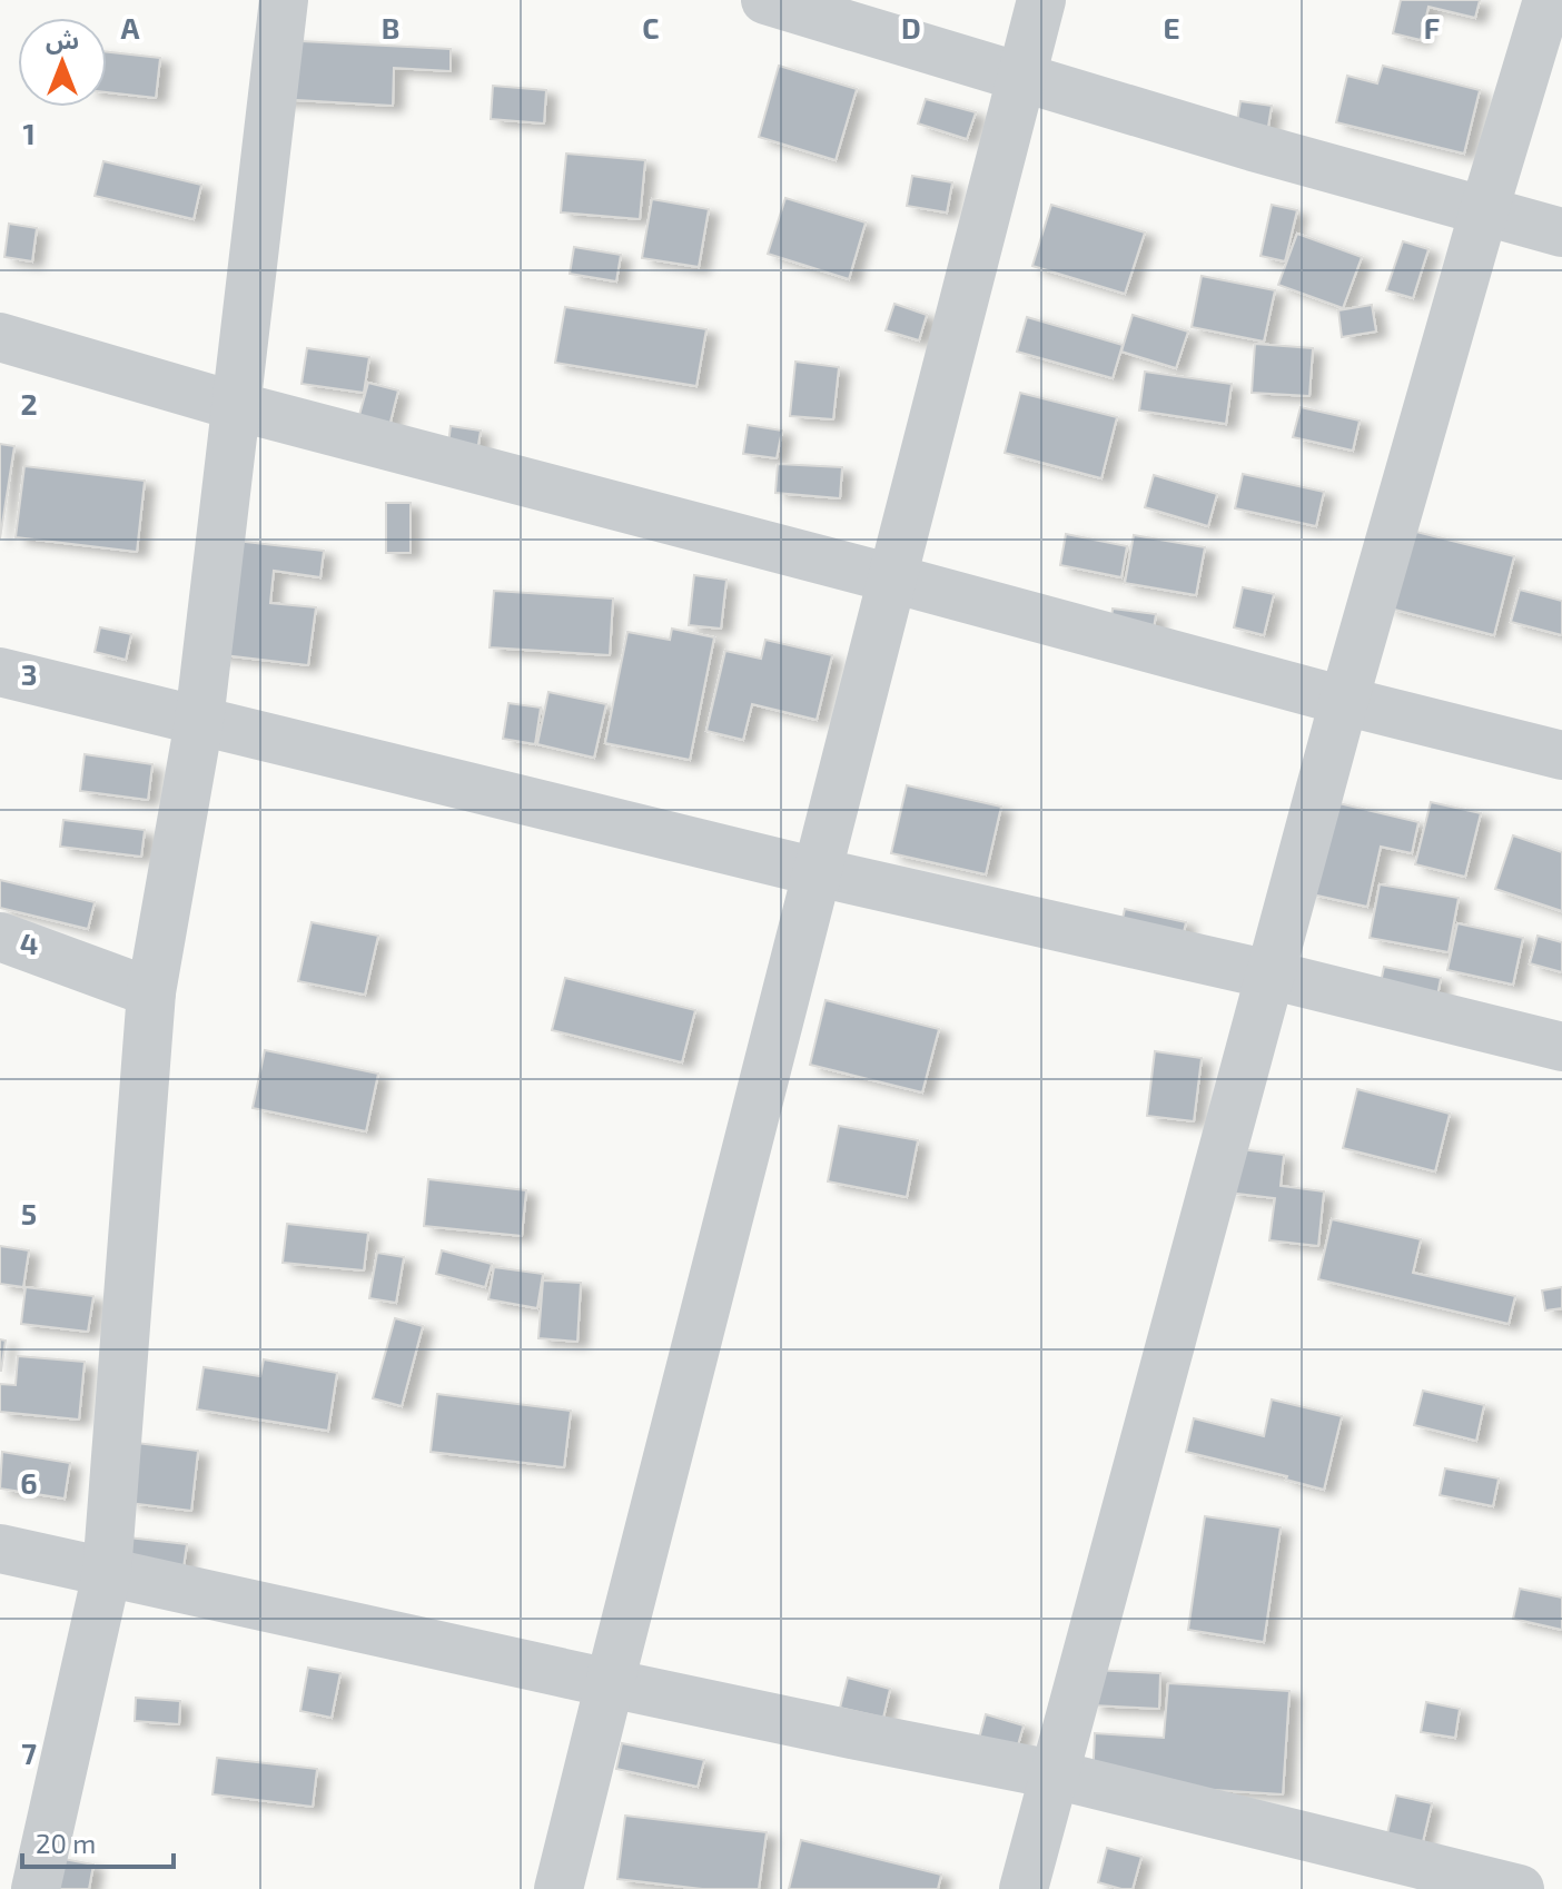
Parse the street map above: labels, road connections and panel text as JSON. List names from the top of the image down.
{
  "scale_bar": "20 m",
  "north": "top",
  "grid": {
    "columns": [
      "A",
      "B",
      "C",
      "D",
      "E",
      "F"
    ],
    "rows": [
      "1",
      "2",
      "3",
      "4",
      "5",
      "6",
      "7"
    ]
  }
}
